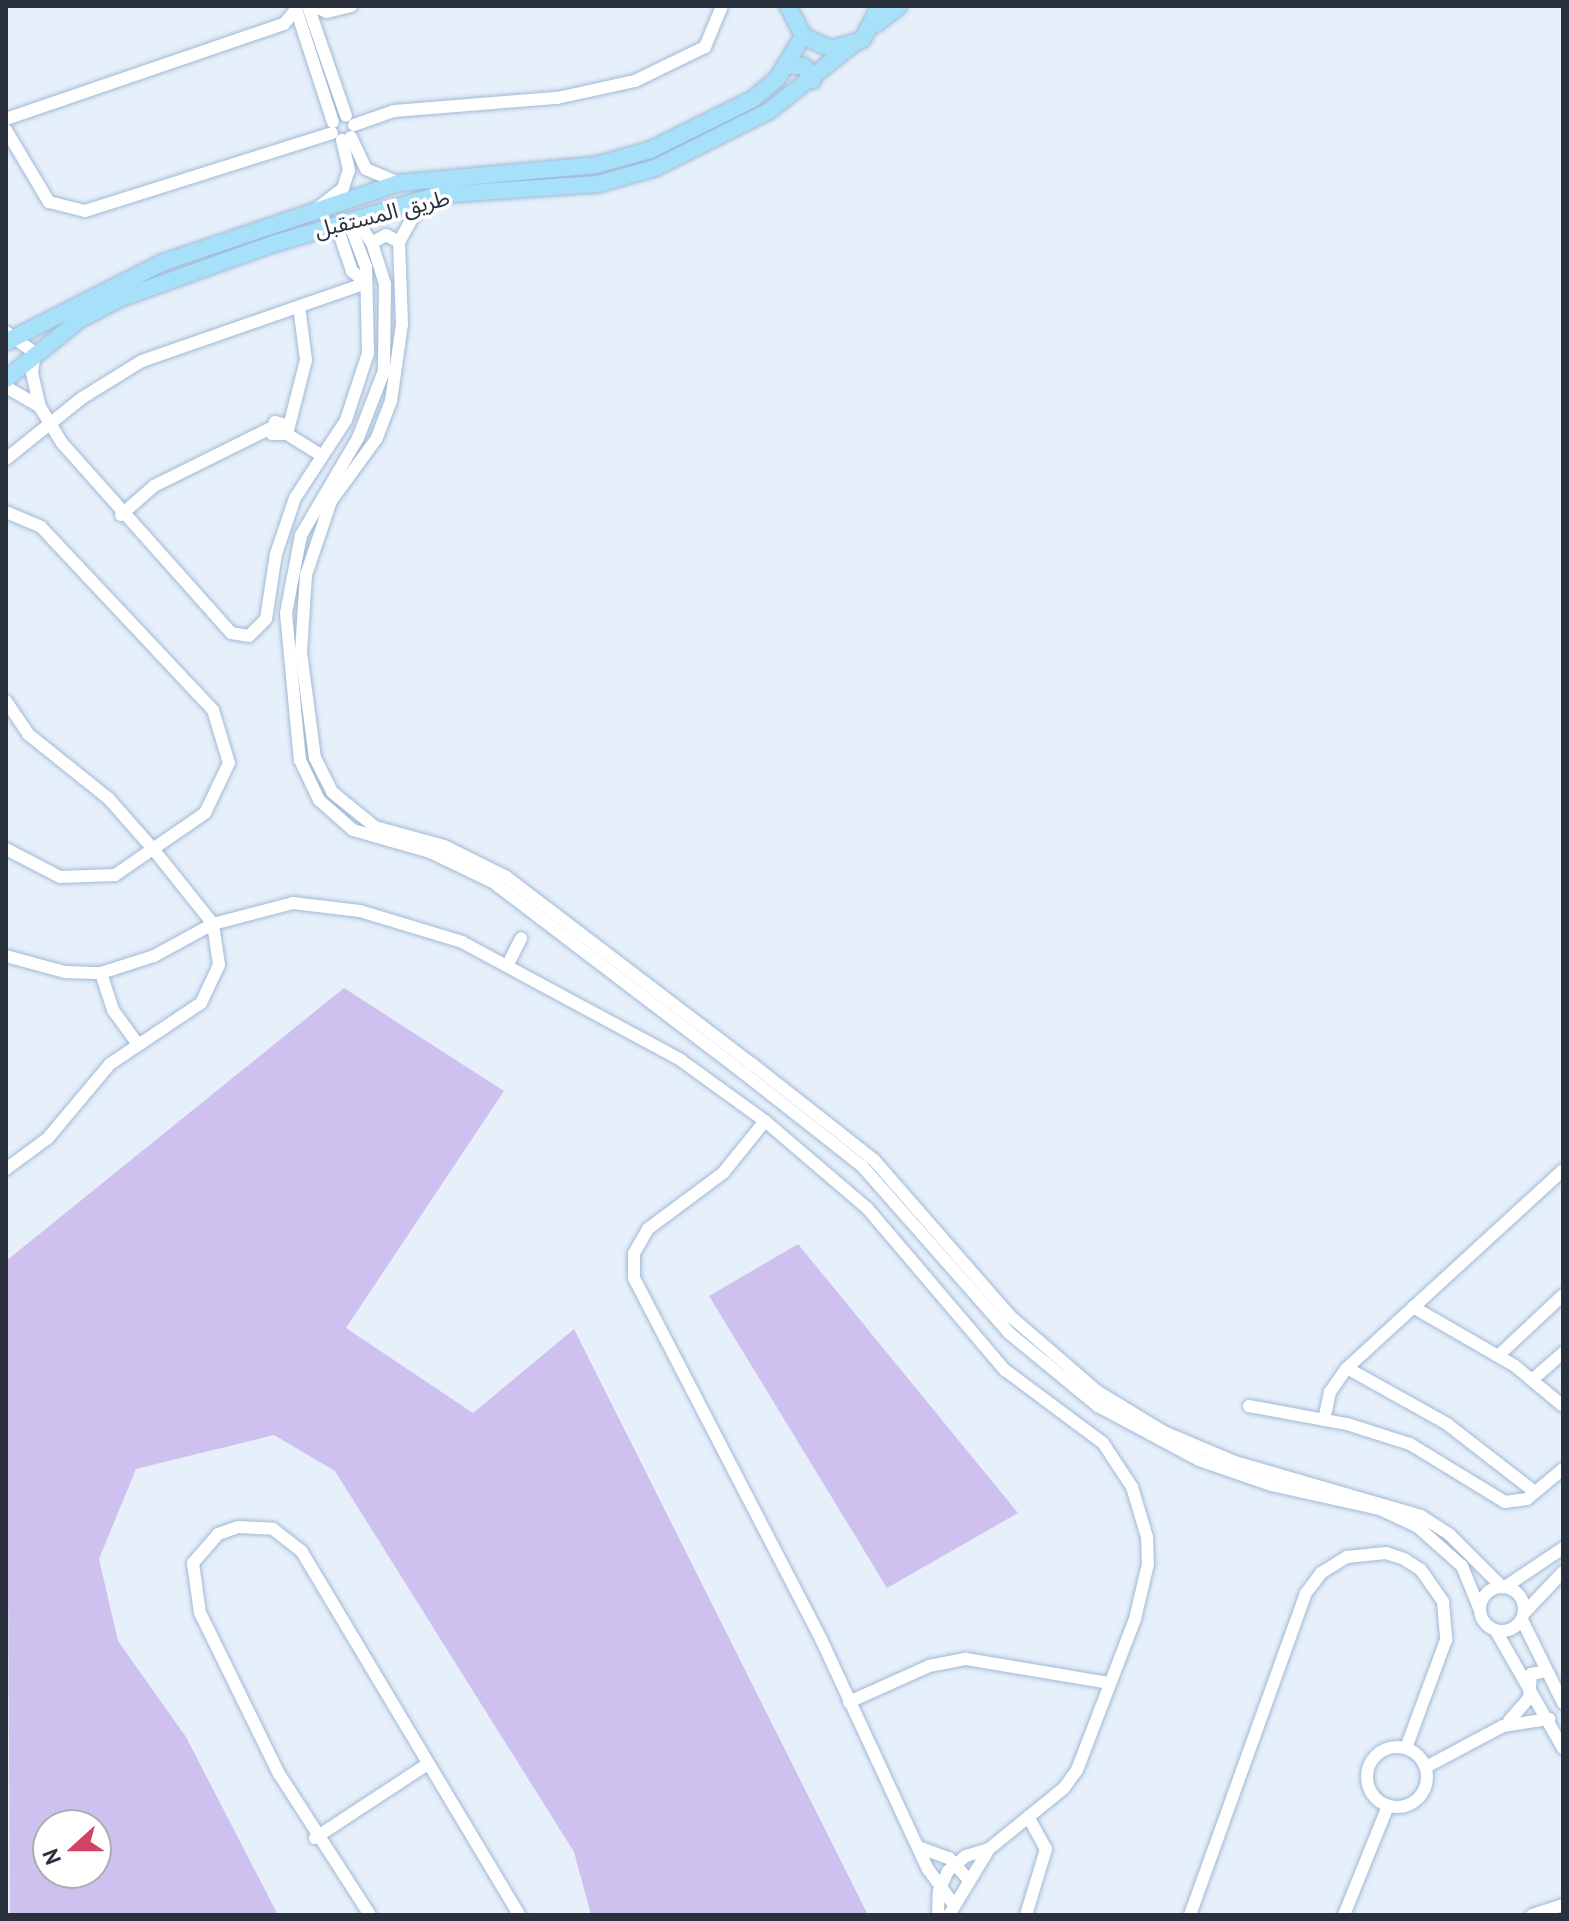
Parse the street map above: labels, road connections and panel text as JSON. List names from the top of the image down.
{
  "streets": {
    "main road": ["طريق المستقبل"]
  },
  "north": "left"
}
